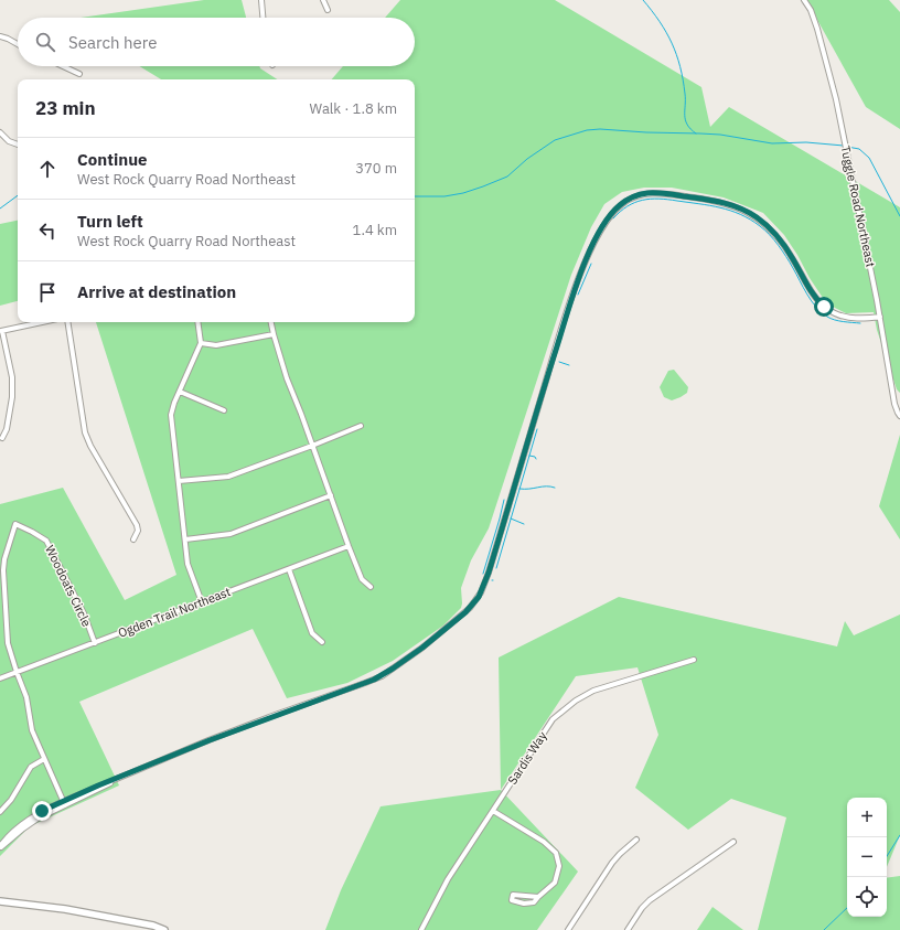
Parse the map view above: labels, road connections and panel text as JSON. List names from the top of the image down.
{
  "streets": {
    "street": [
      "Tuggle Road Northeast",
      "Woodoats Circle",
      "Ogden Trail Northeast",
      "Sardis Way"
    ]
  },
  "crossings": [
    ["Woodoats Circle", "Ogden Trail Northeast"]
  ],
  "page": {
    "search": "Search here",
    "heading": ["23 min", "Walk · 1.8 km"],
    "list": [
      ["Continue", "West Rock Quarry Road Northeast", "370 m"],
      ["Turn left", "West Rock Quarry Road Northeast", "1.4 km"],
      "Arrive at destination"
    ],
    "map_buttons": ["+", "−"]
  }
}
